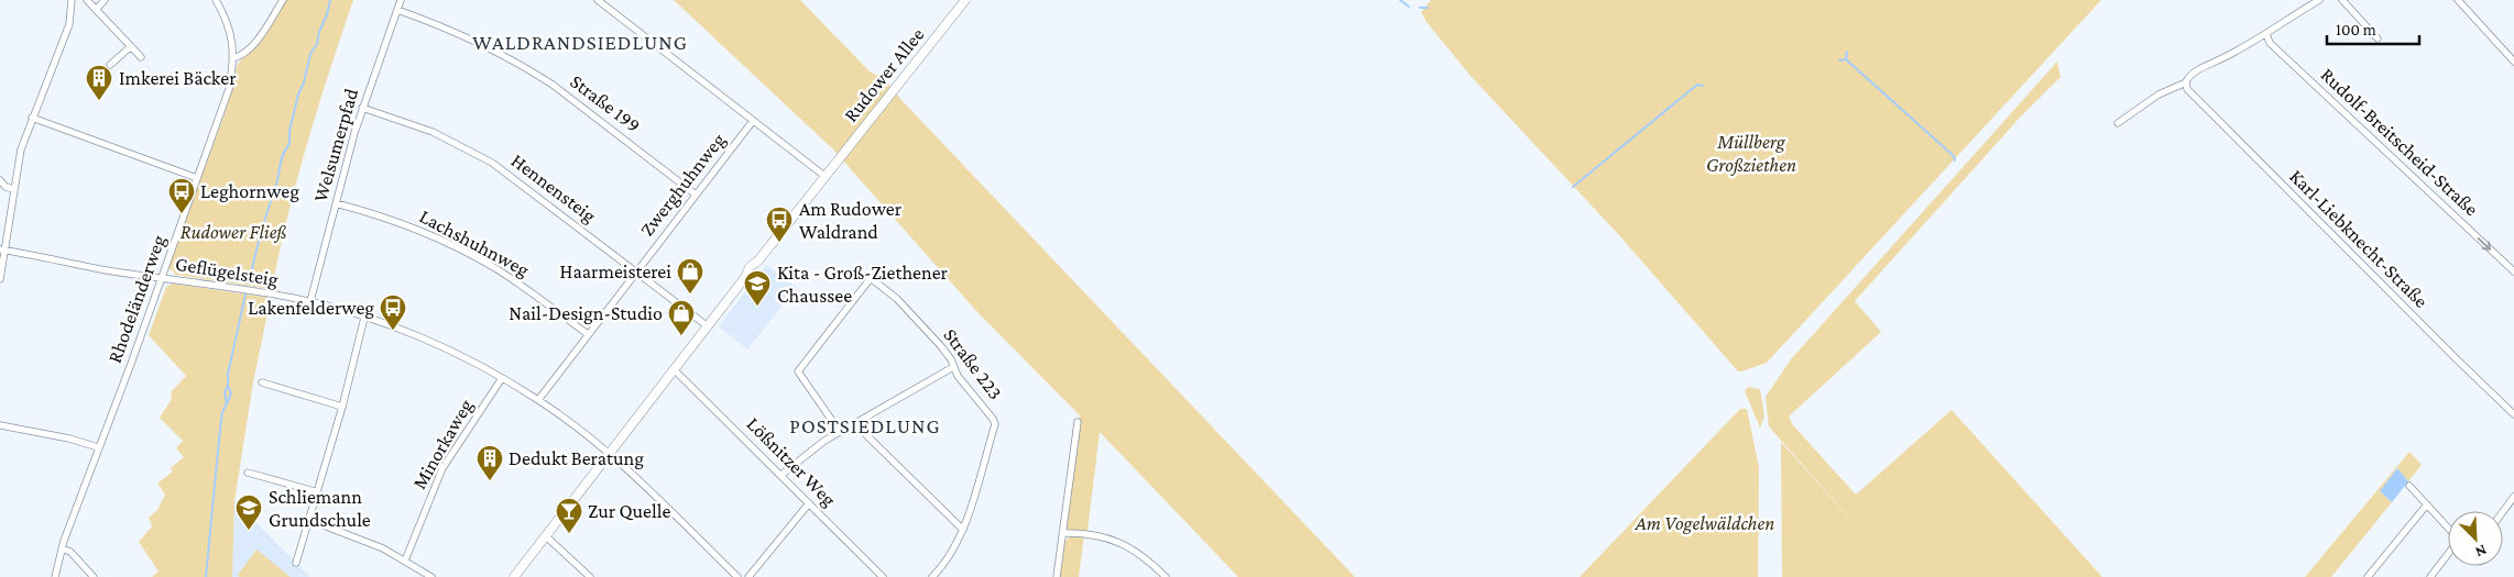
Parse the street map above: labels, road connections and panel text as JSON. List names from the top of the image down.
{
  "streets": {
    "street": [
      "Rudower Allee",
      "Straße 199",
      "Rudolf-Breitscheid-Straße",
      "Welsumerpfad",
      "Zwerghuhnweg",
      "Hennensteig",
      "Karl-Liebknecht-Straße",
      "Lachshuhnweg",
      "Geflügelsteig",
      "Rhodeländerweg",
      "Straße 223",
      "Minorkaweg",
      "Lößnitzer Weg"
    ]
  },
  "crossings": [
    ["Rudower Allee", "Hennensteig"],
    ["Rudower Allee", "Geflügelsteig"],
    ["Rudower Allee", "Lößnitzer Weg"],
    ["Straße 199", "Welsumerpfad"],
    ["Straße 199", "Zwerghuhnweg"],
    ["Welsumerpfad", "Hennensteig"],
    ["Welsumerpfad", "Lachshuhnweg"],
    ["Welsumerpfad", "Geflügelsteig"],
    ["Zwerghuhnweg", "Hennensteig"],
    ["Zwerghuhnweg", "Lachshuhnweg"],
    ["Zwerghuhnweg", "Geflügelsteig"],
    ["Geflügelsteig", "Rhodeländerweg"],
    ["Geflügelsteig", "Minorkaweg"]
  ],
  "one_way": ["Rudolf-Breitscheid-Straße"],
  "districts": ["WALDRANDSIEDLUNG", "POSTSIEDLUNG"],
  "parks": ["Müllberg Großziethen", "Rudower Fließ", "Am Vogelwäldchen"],
  "places": {
    "building": ["Imkerei Bäcker", "Dedukt Beratung"],
    "bus stop": ["Leghornweg", "Am Rudower Waldrand", "Lakenfelderweg"],
    "shop": ["Haarmeisterei", "Nail-Design-Studio"],
    "school or university": ["Kita - Groß-Ziethener Chaussee", "Schliemann Grundschule"],
    "bar": ["Zur Quelle"]
  },
  "scale_bar": "100 m",
  "north": "bottom right"
}
